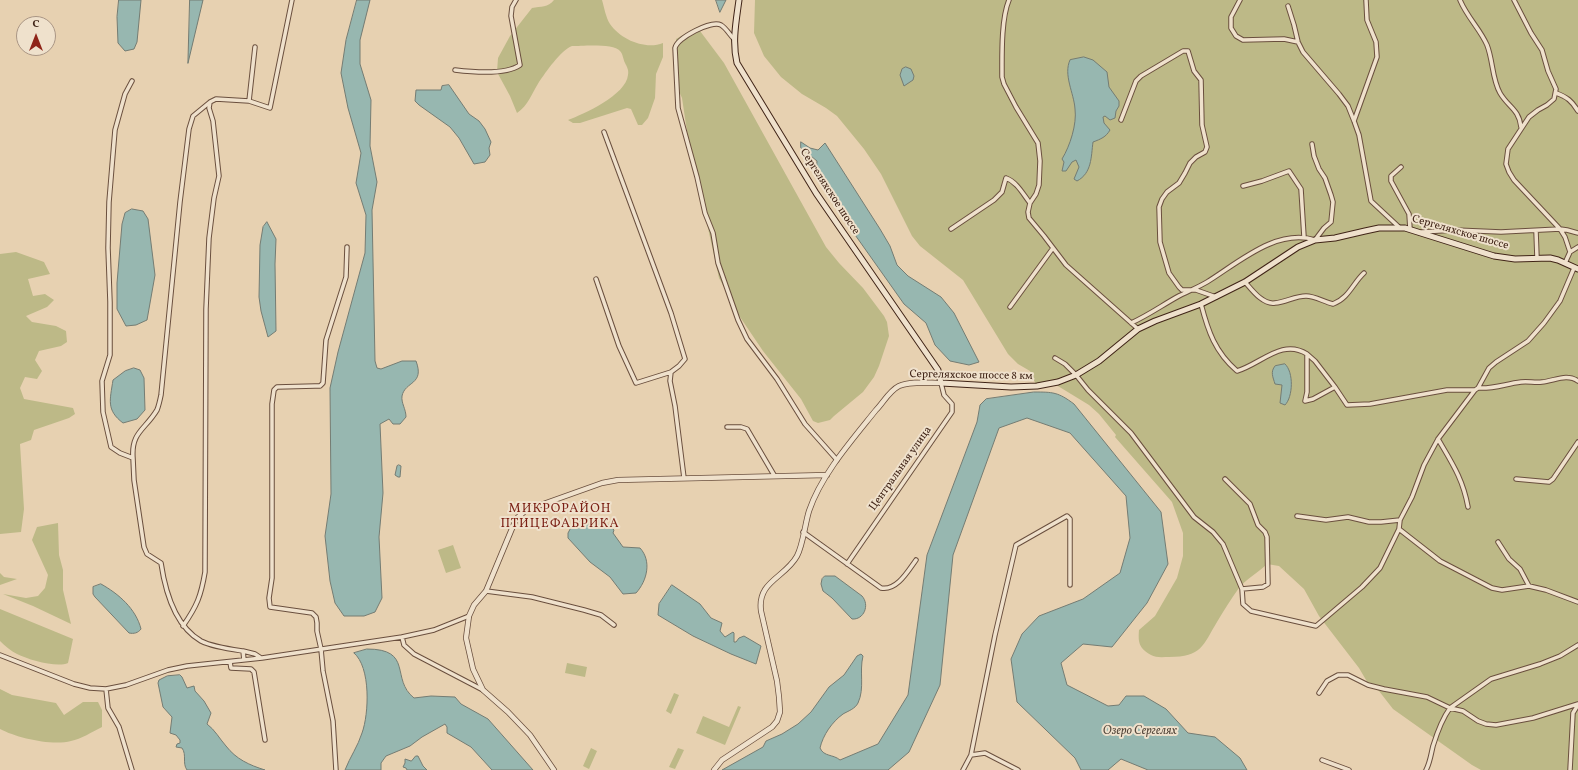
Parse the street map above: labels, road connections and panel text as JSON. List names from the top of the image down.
{
  "streets": {
    "main road": ["Сергеляхское шоссе", "Сергеляхское шоссе 8 км"],
    "street": ["Центральная улица"]
  },
  "crossings": [
    ["Сергеляхское шоссе", "Сергеляхское шоссе 8 км"],
    ["Сергеляхское шоссе", "Центральная улица"],
    ["Сергеляхское шоссе 8 км", "Центральная улица"]
  ],
  "districts": ["МИКРОРАЙОН ПТИЦЕФАБРИКА"],
  "water": ["Озеро Сергелях"],
  "north": "top"
}
